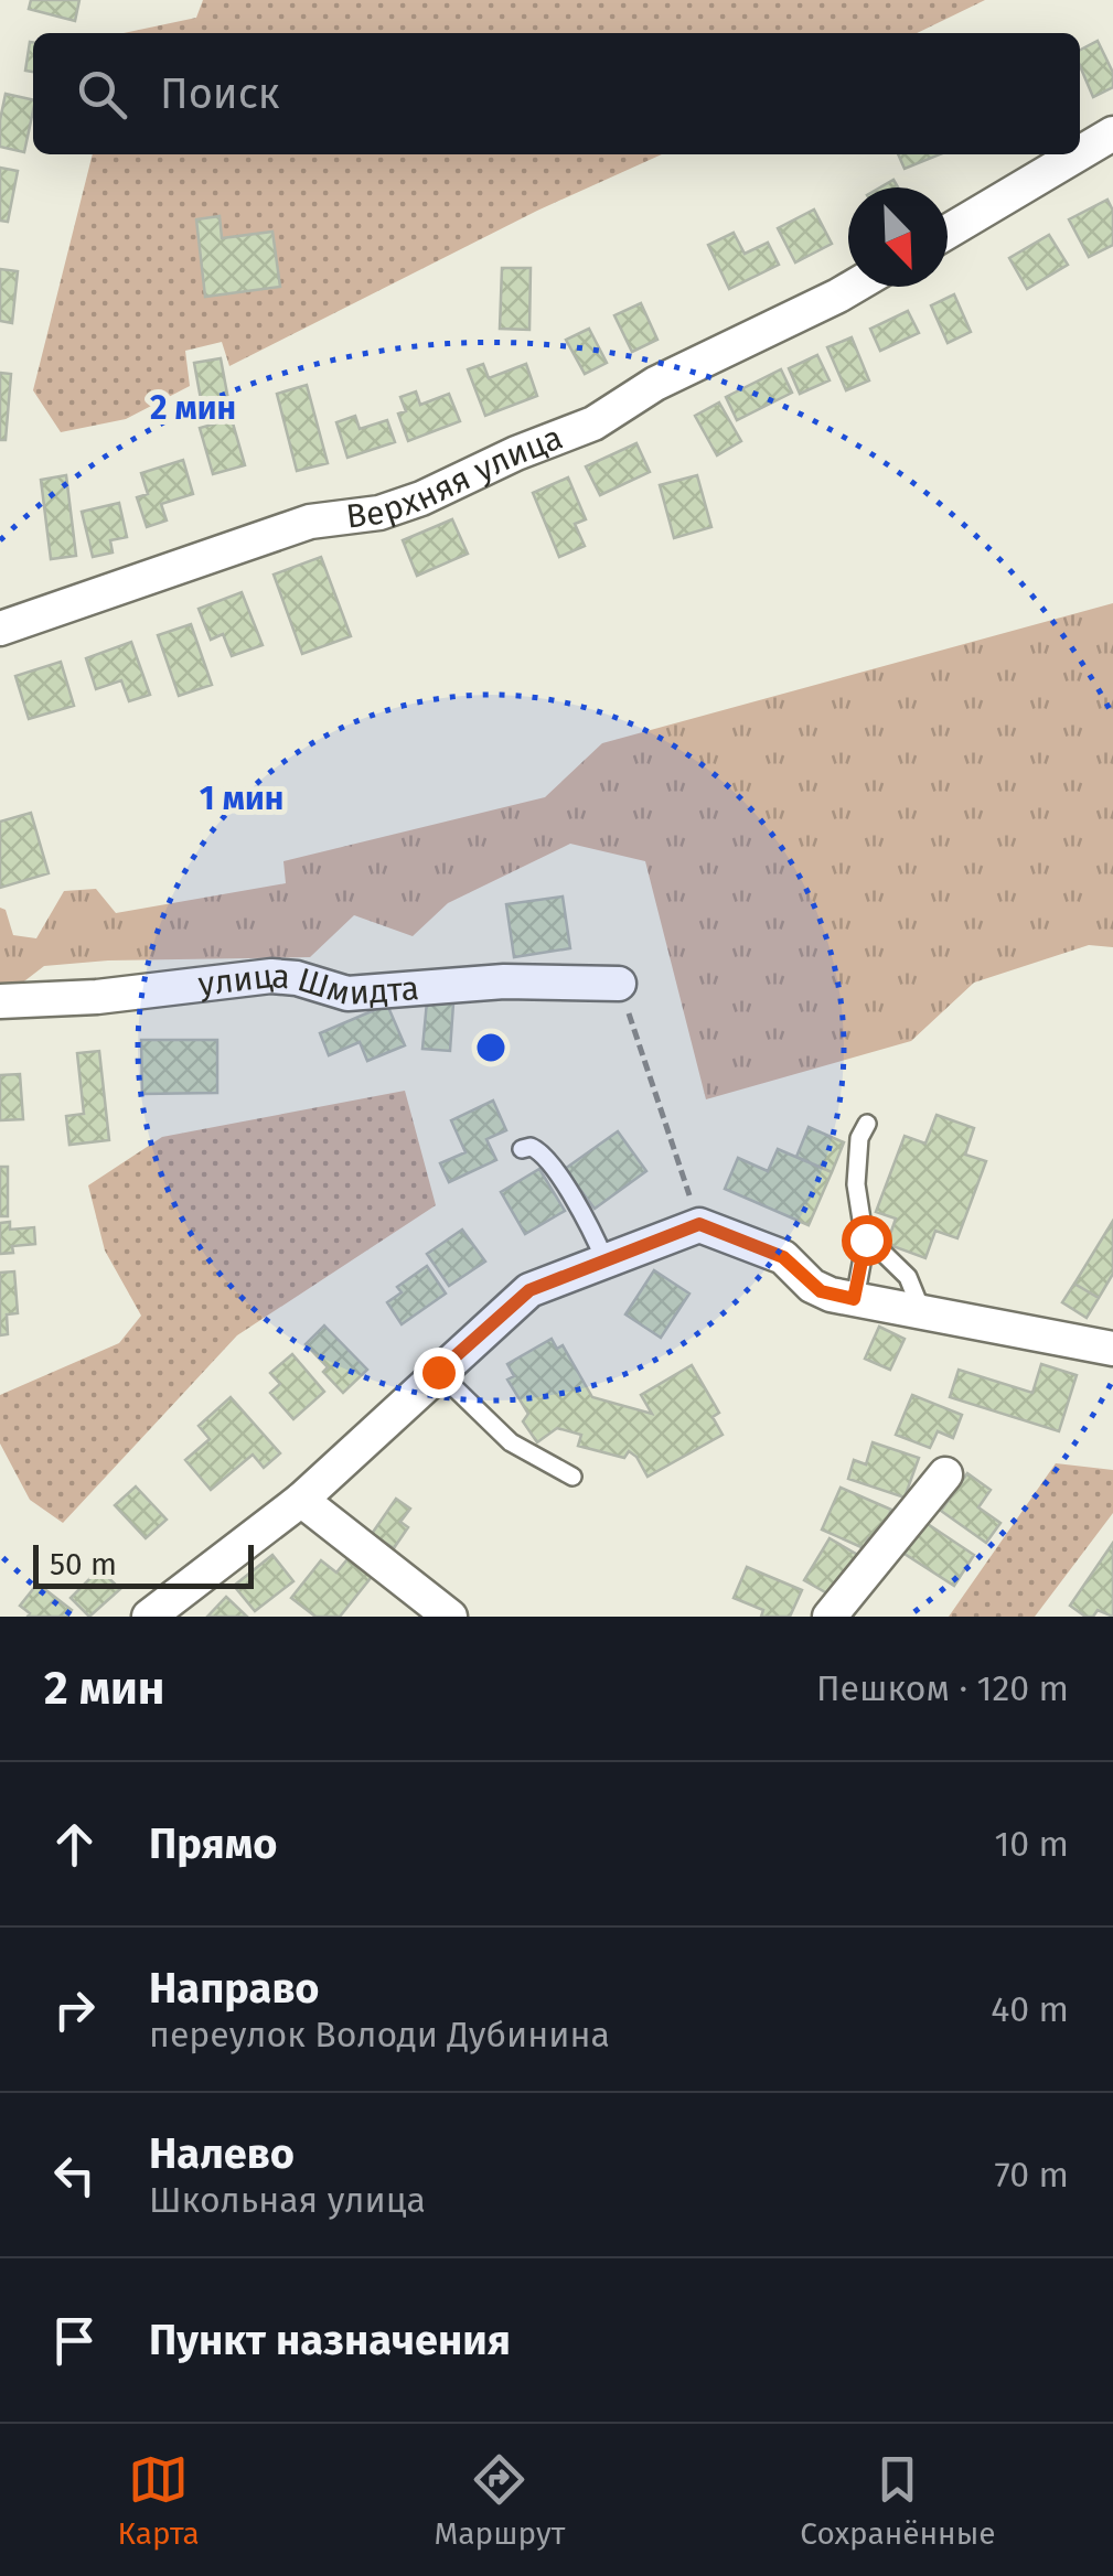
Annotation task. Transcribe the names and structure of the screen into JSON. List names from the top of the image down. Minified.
{"streets":{"street":["Верхняя улица","улица Шмидта"]},"scale_bar":"50 m","north":"bottom right","page":{"search":"Поиск","scale":"50 m","heading":["2 мин","Пешком · 120 m"],"list":[["Прямо","10 m"],["Направо","переулок Володи Дубинина","40 m"],["Налево","Школьная улица","70 m"],"Пункт назначения"],"nav":["Карта","Маршрут","Сохранённые"]},"rings":["2 мин","1 мин"]}
